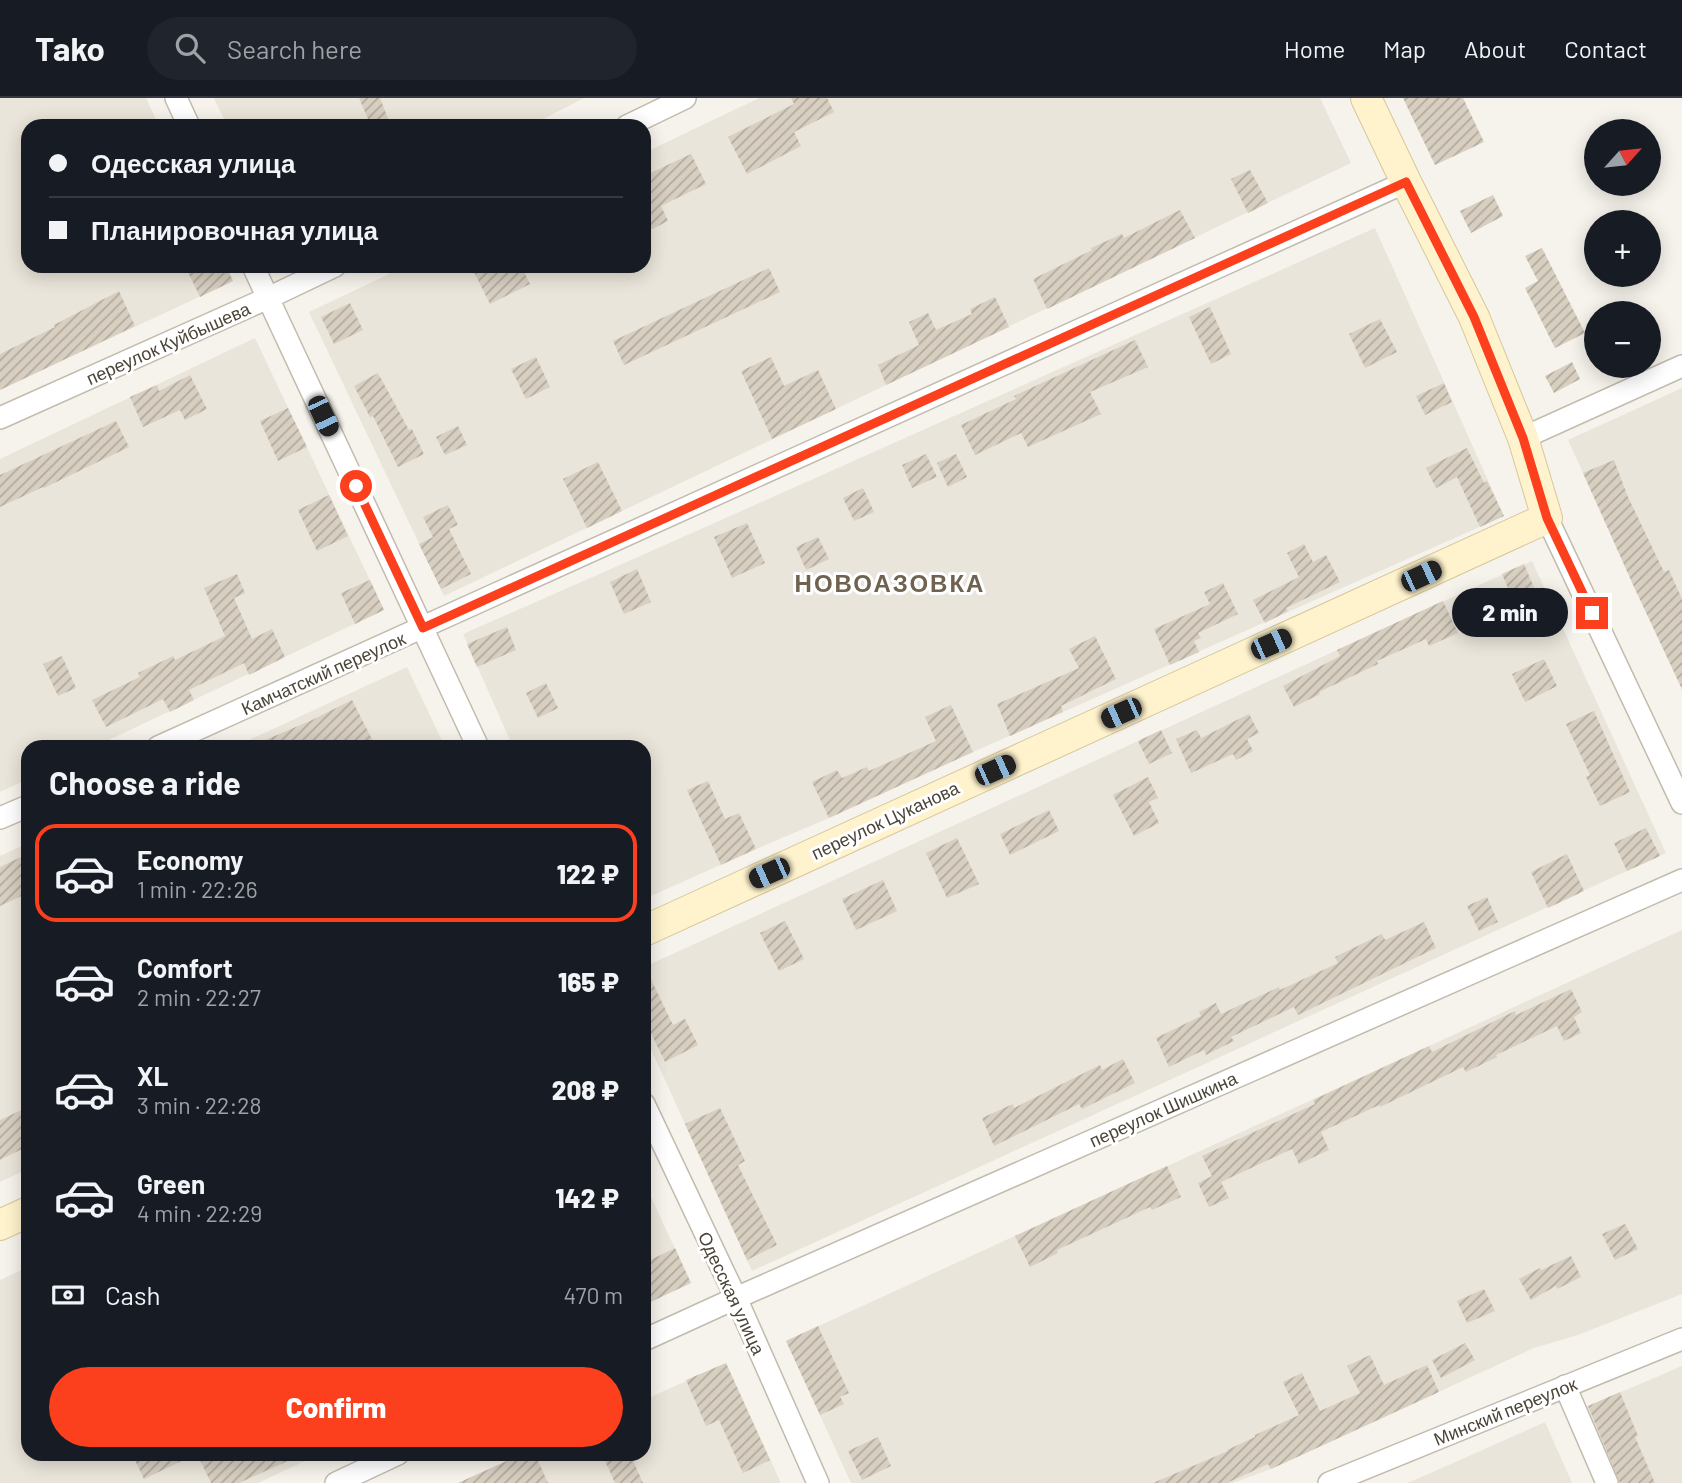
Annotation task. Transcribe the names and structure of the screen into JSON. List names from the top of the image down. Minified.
{"streets":{"main road":["переулок Цуканова"],"street":["переулок Куйбышева","Камчатский переулок","переулок Шишкина","Одесская улица","Минский переулок"]},"crossings":[["переулок Шишкина","Одесская улица"]],"districts":["НОВОАЗОВКА"],"north":"top right","page":{"header":"Tako","search":"Search here","nav":["Home","Map","About","Contact"],"map_buttons":["+","−"],"banner":["Одесская улица","Планировочная улица"],"bubble":"2 min","heading":"Choose a ride","list":[{"name":"Economy","note":"1 min · 22:26","value":"122 ₽"},{"name":"Comfort","note":"2 min · 22:27","value":"165 ₽"},{"name":"XL","note":"3 min · 22:28","value":"208 ₽"},{"name":"Green","note":"4 min · 22:29","value":"142 ₽"}],"pay":["Cash","470 m"],"buttons":"Confirm"}}
